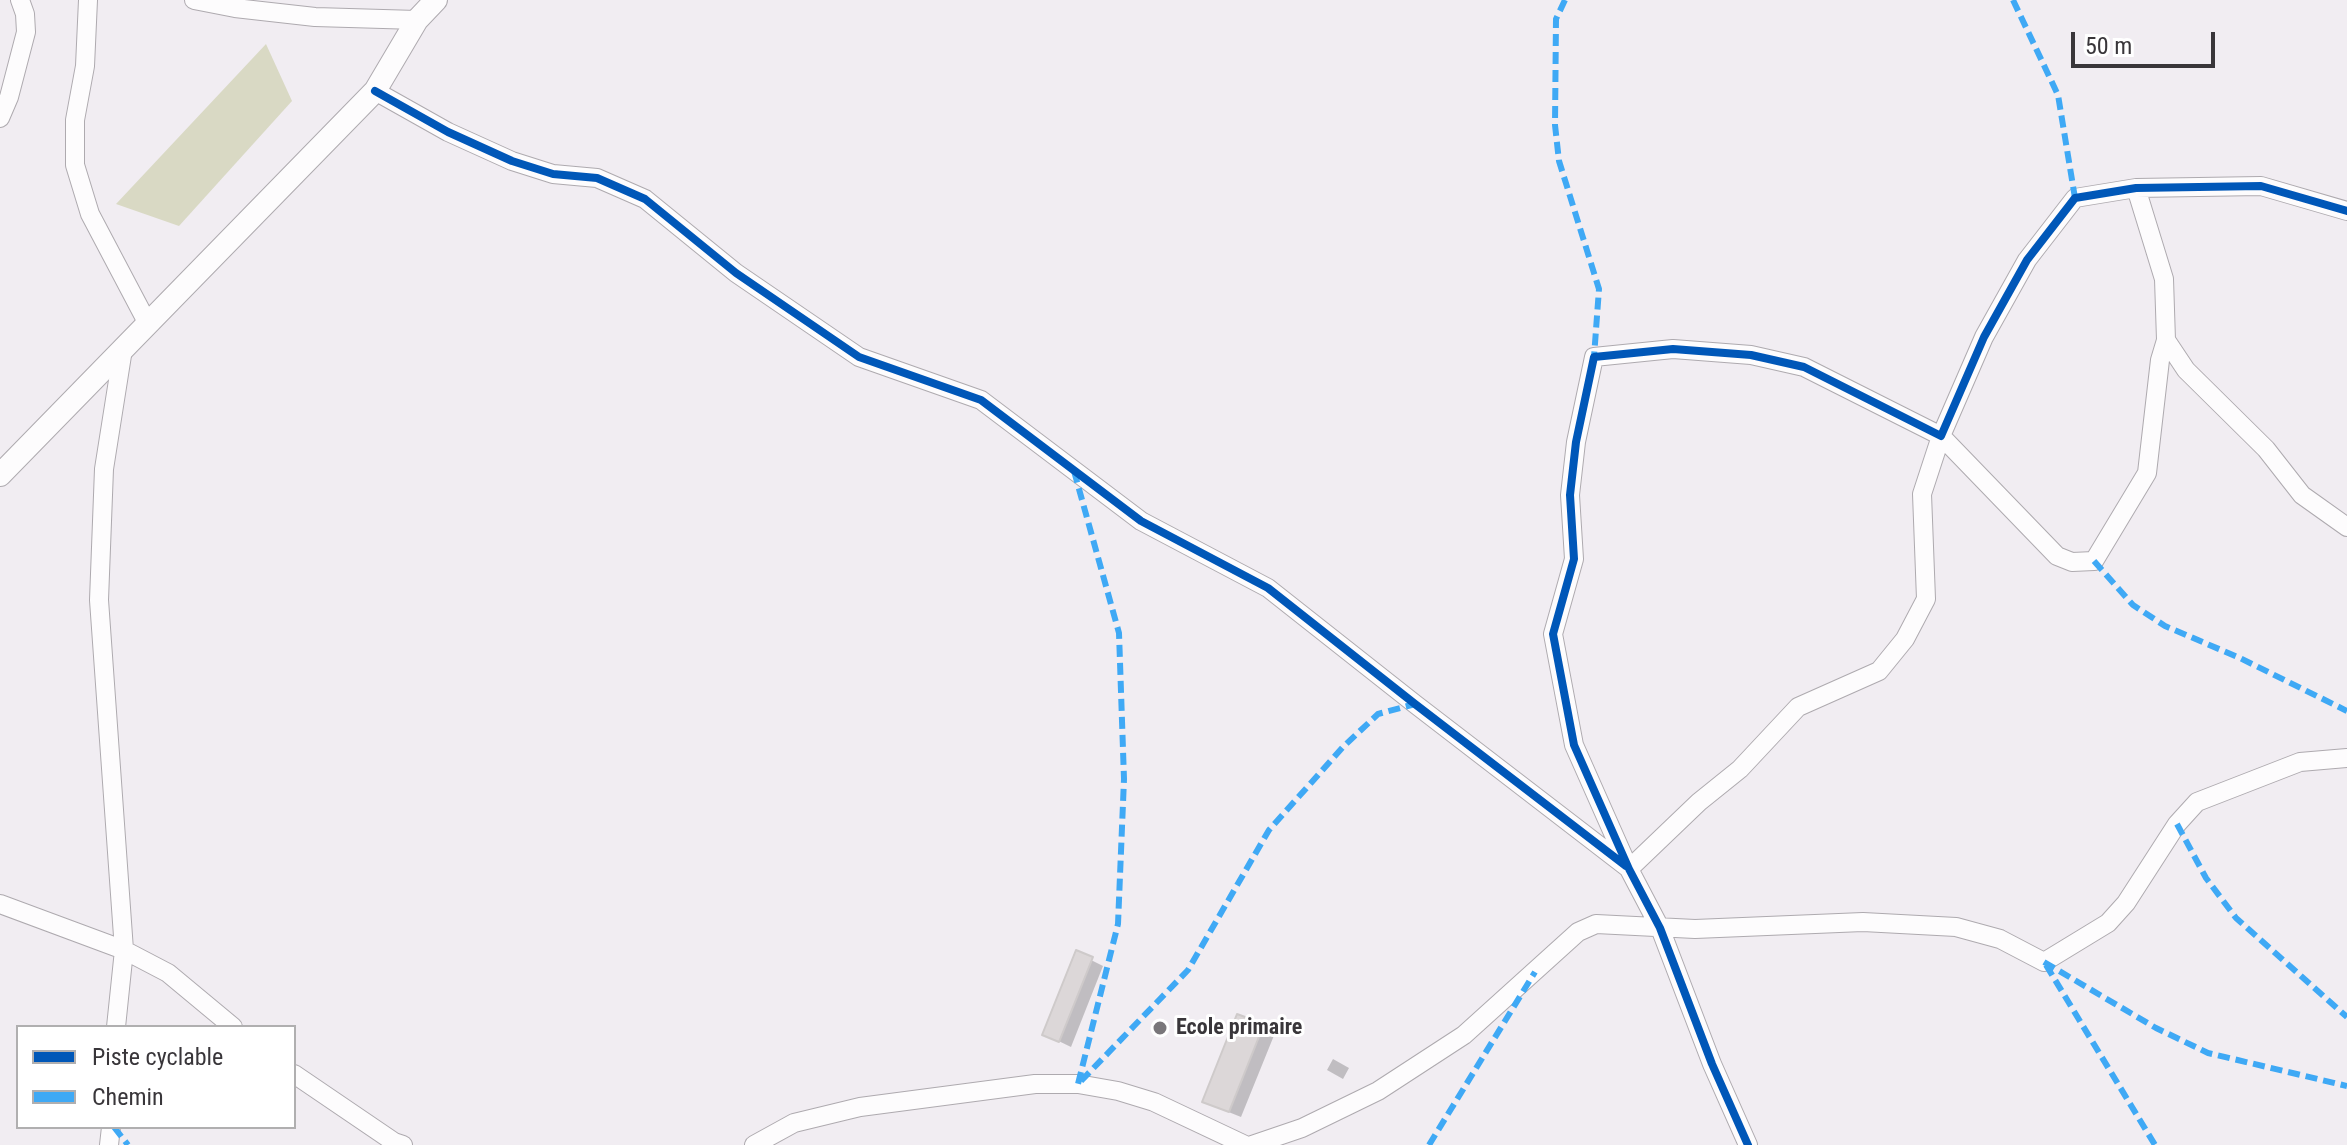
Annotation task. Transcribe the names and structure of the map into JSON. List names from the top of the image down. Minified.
{"places":["Ecole primaire"],"legend":["Piste cyclable","Chemin"],"scale_bar":"50 m"}
